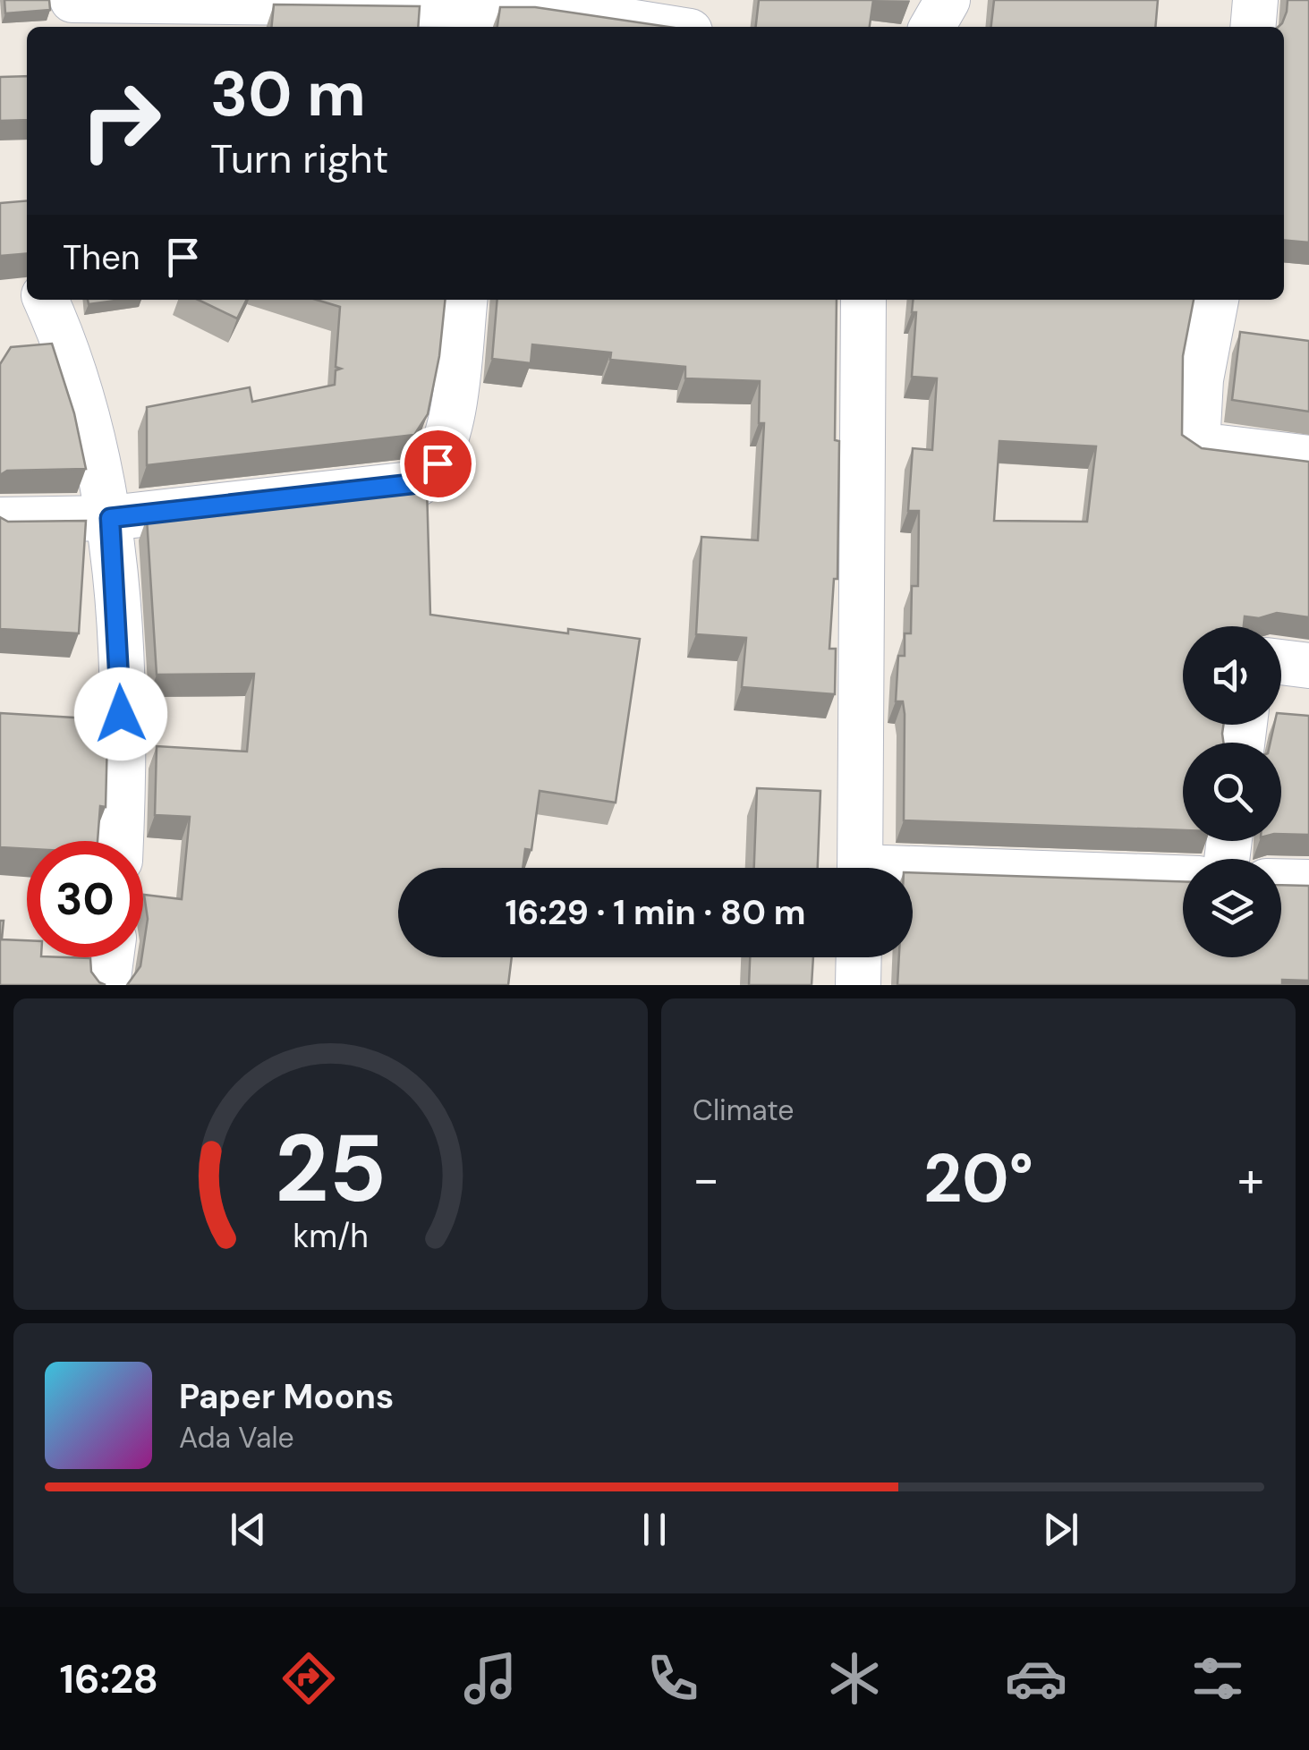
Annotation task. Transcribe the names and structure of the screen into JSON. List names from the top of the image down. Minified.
{"page":{"turn":["30 m","Turn right"],"then":"Then","limit":"30","trip":"16:29 · 1 min · 80 m","tile":"Climate","heat":["−","20°","+"],"song":["Paper Moons","Ada Vale"],"tabs":"16:28","gauge":["25","km/h"]}}
